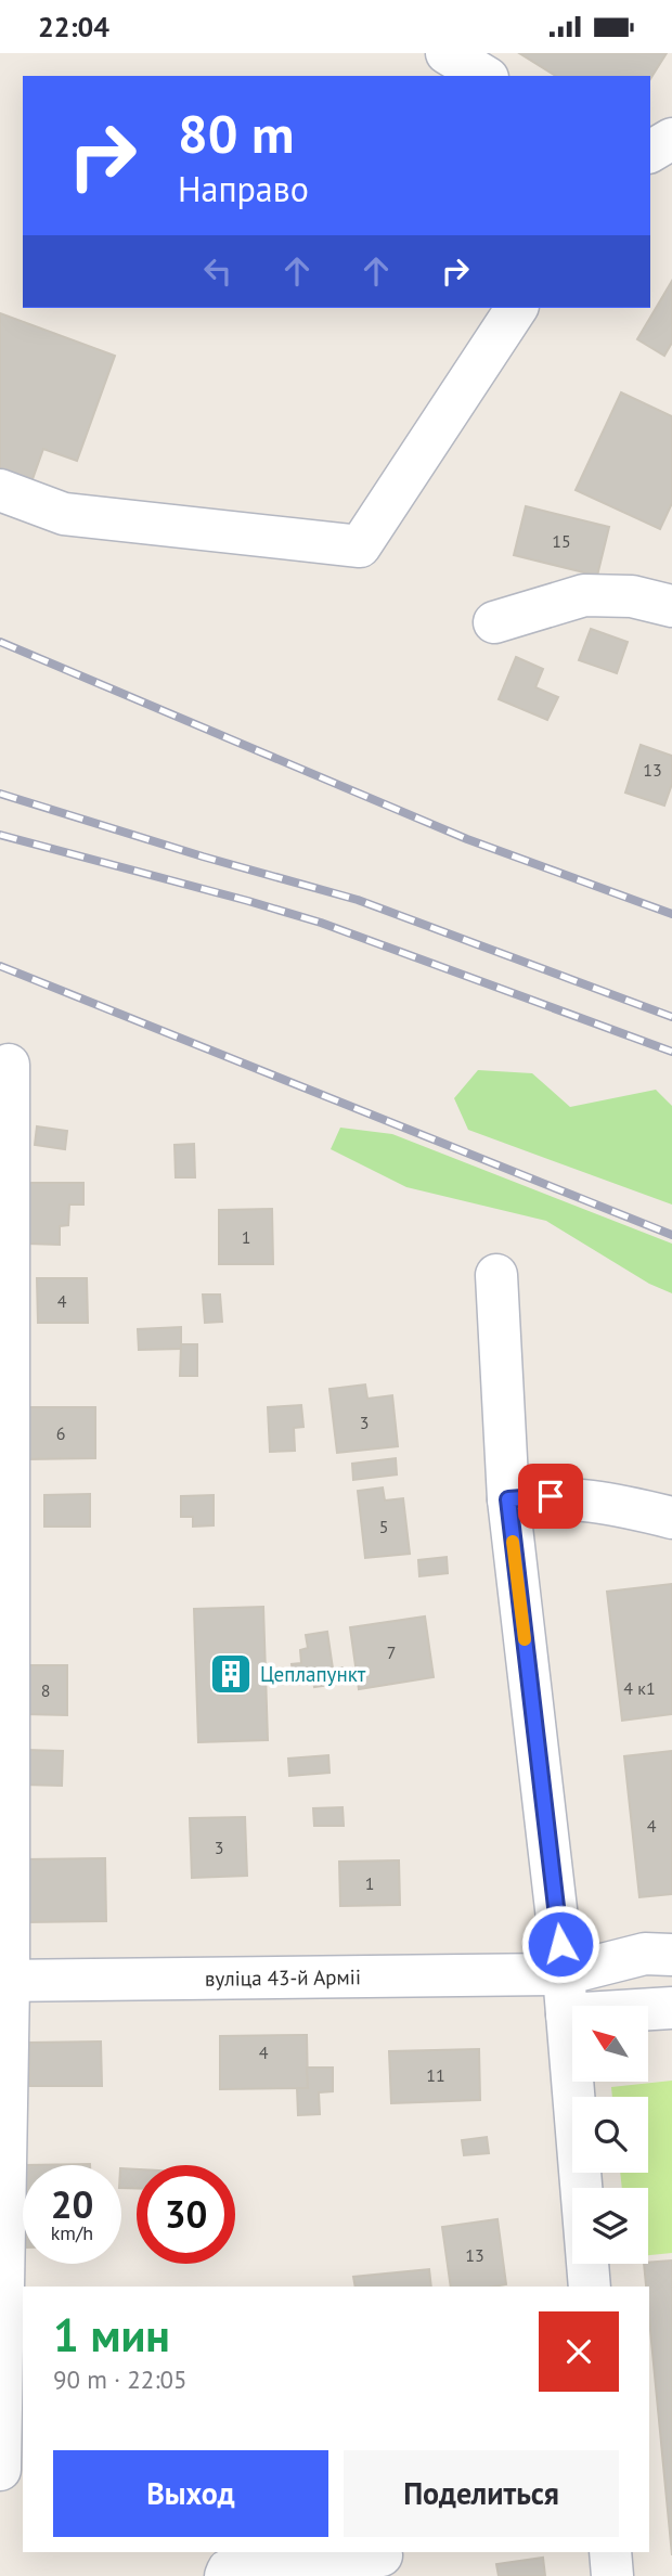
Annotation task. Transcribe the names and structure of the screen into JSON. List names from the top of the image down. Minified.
{"streets":{"street":["вуліца 43-й Арміі"]},"places":{"building":["Цеплапункт"]},"house_numbers":["15","13","1","4","3","6","5","7","4 к1","8","4","3","1","4","11","13"],"north":"top left","page":{"status":"22:04","turn":["80 m","Направо"],"speed":"20 km/h","limit":"30","heading":["1 мин","90 m · 22:05"],"buttons":["Выход","Поделиться"]}}
